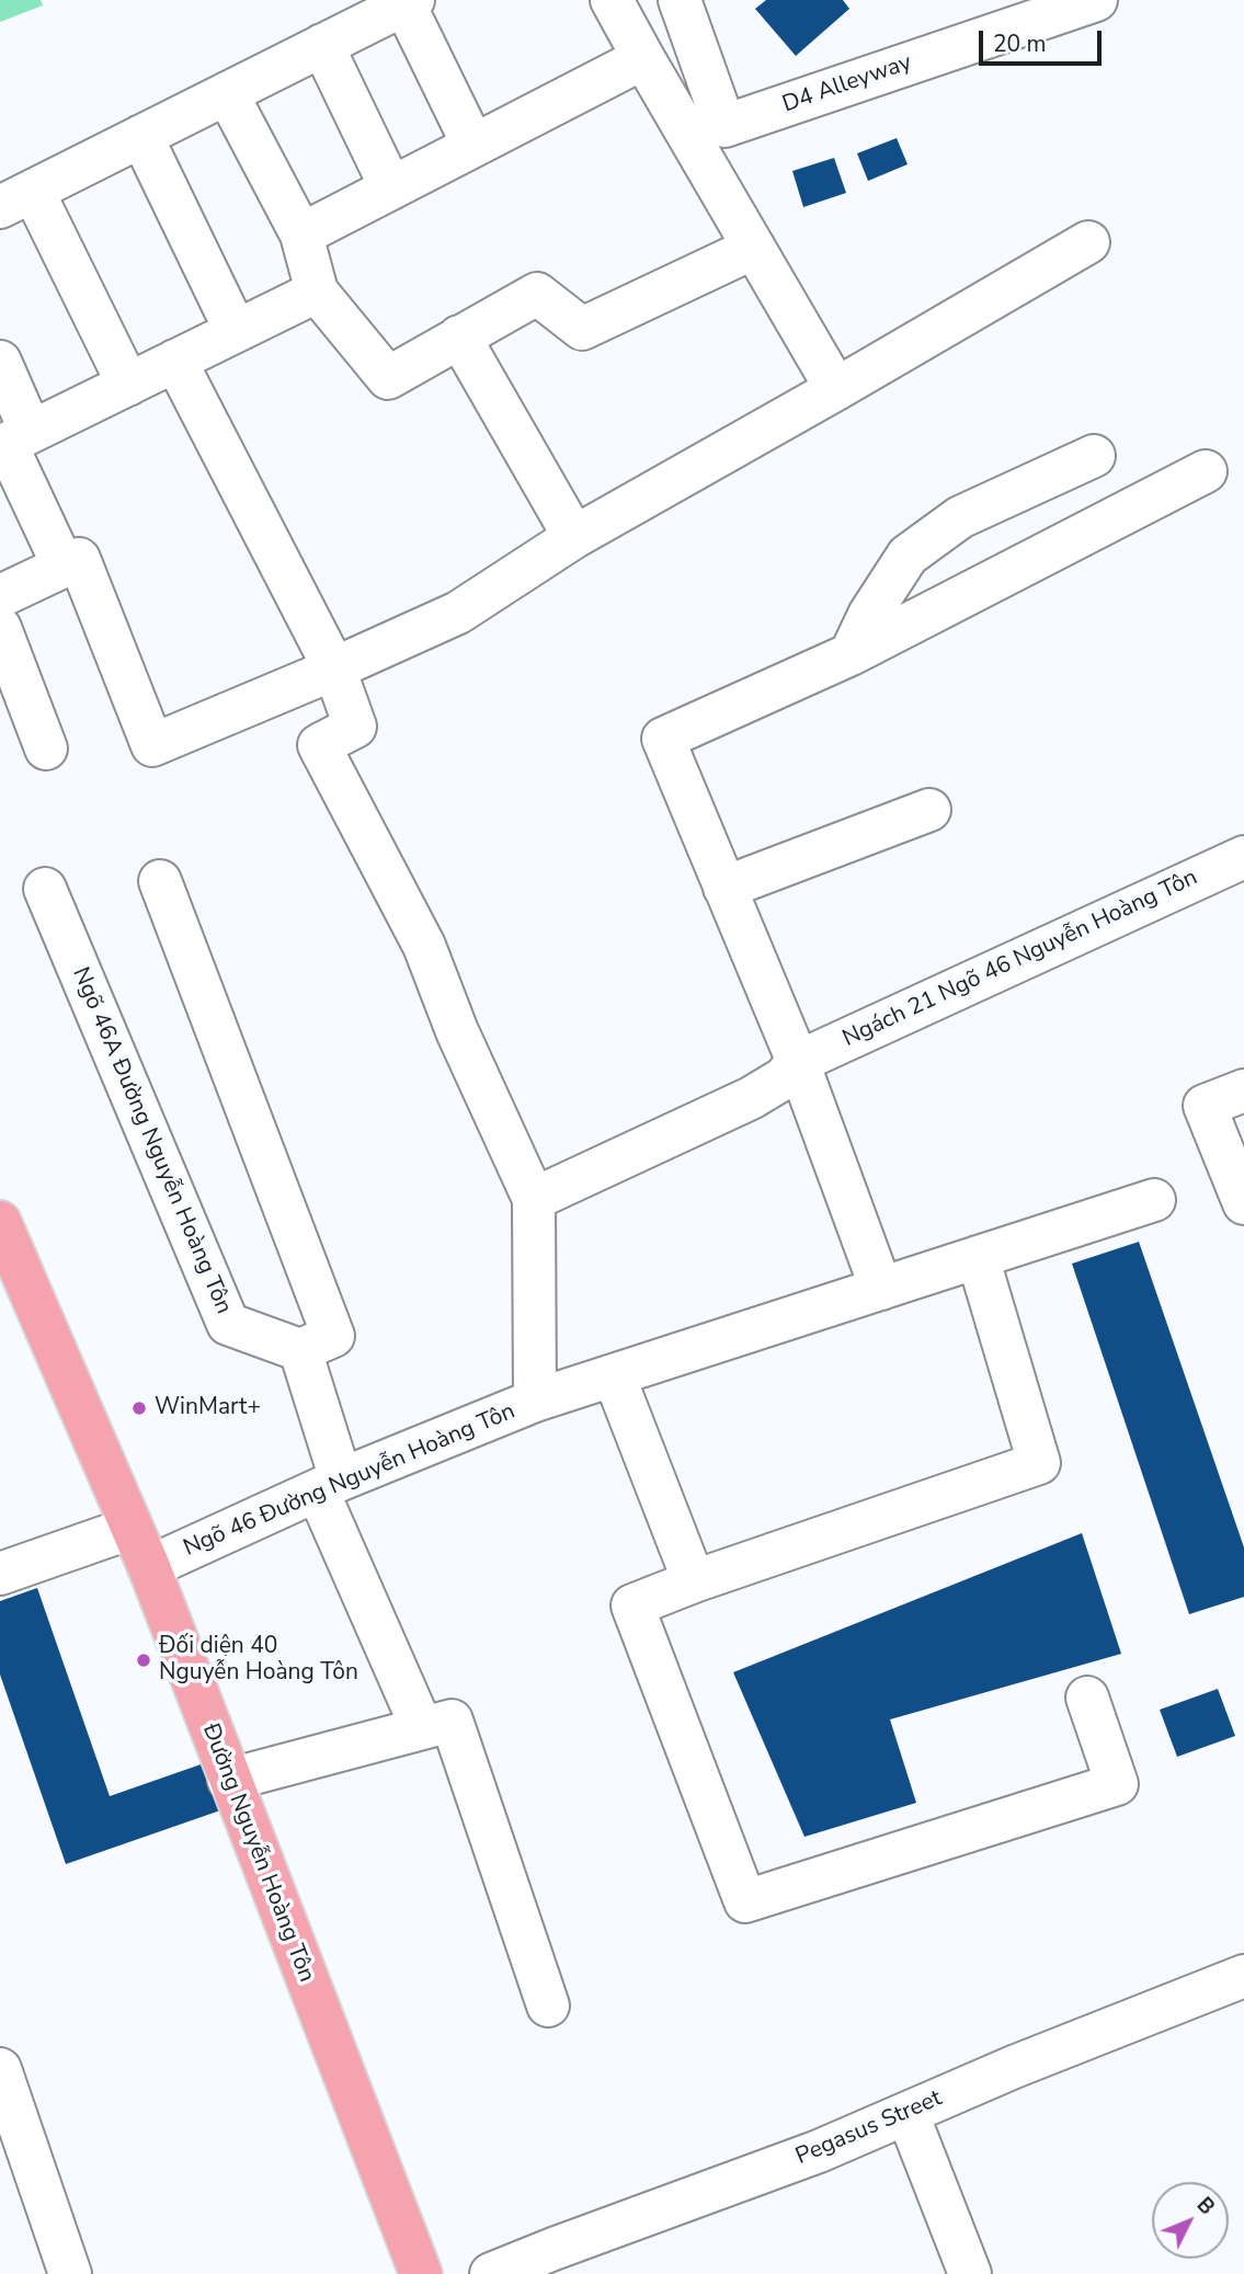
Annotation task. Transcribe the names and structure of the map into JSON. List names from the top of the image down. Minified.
{"streets":{"main road":["Đường Nguyễn Hoàng Tôn"],"street":["D4 Alleyway","Ngách 21 Ngõ 46 Nguyễn Hoàng Tôn","Ngõ 46A Đường Nguyễn Hoàng Tôn","Ngõ 46 Đường Nguyễn Hoàng Tôn","Pegasus Street"]},"crossings":[["Ngách 21 Ngõ 46 Nguyễn Hoàng Tôn","Ngõ 46 Đường Nguyễn Hoàng Tôn"],["Ngõ 46 Đường Nguyễn Hoàng Tôn","Đường Nguyễn Hoàng Tôn"]],"places":["WinMart+","Đối diện 40 Nguyễn Hoàng Tôn"],"scale_bar":"20 m","north":"top right"}
